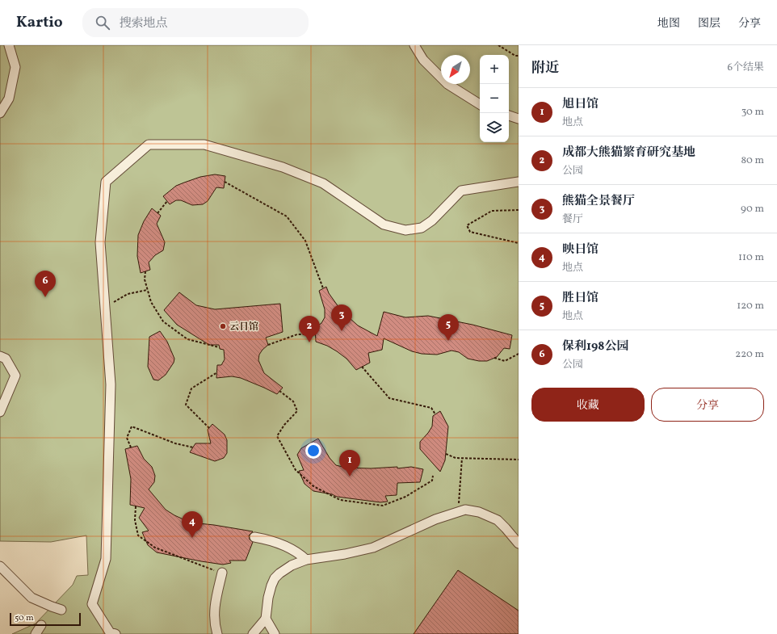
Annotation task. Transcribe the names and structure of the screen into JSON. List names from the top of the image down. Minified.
{"places":["云日馆"],"scale_bar":"50 m","north":"bottom left","page":{"header":"Kartio","search":"搜索地点","nav":["地图","图层","分享"],"heading":["附近","6个结果"],"map_buttons":["+","−"],"list":[{"mark":"1","name":"旭日馆","note":"地点","value":"30 m"},{"mark":"2","name":"成都大熊猫繁育研究基地","note":"公园","value":"80 m"},{"mark":"3","name":"熊猫全景餐厅","note":"餐厅","value":"90 m"},{"mark":"4","name":"映日馆","note":"地点","value":"110 m"},{"mark":"5","name":"胜日馆","note":"地点","value":"120 m"},{"mark":"6","name":"保利198公园","note":"公园","value":"220 m"}],"pins":["6","3","5","2","1","4"],"buttons":["收藏","分享"],"scale":"50 m"}}
